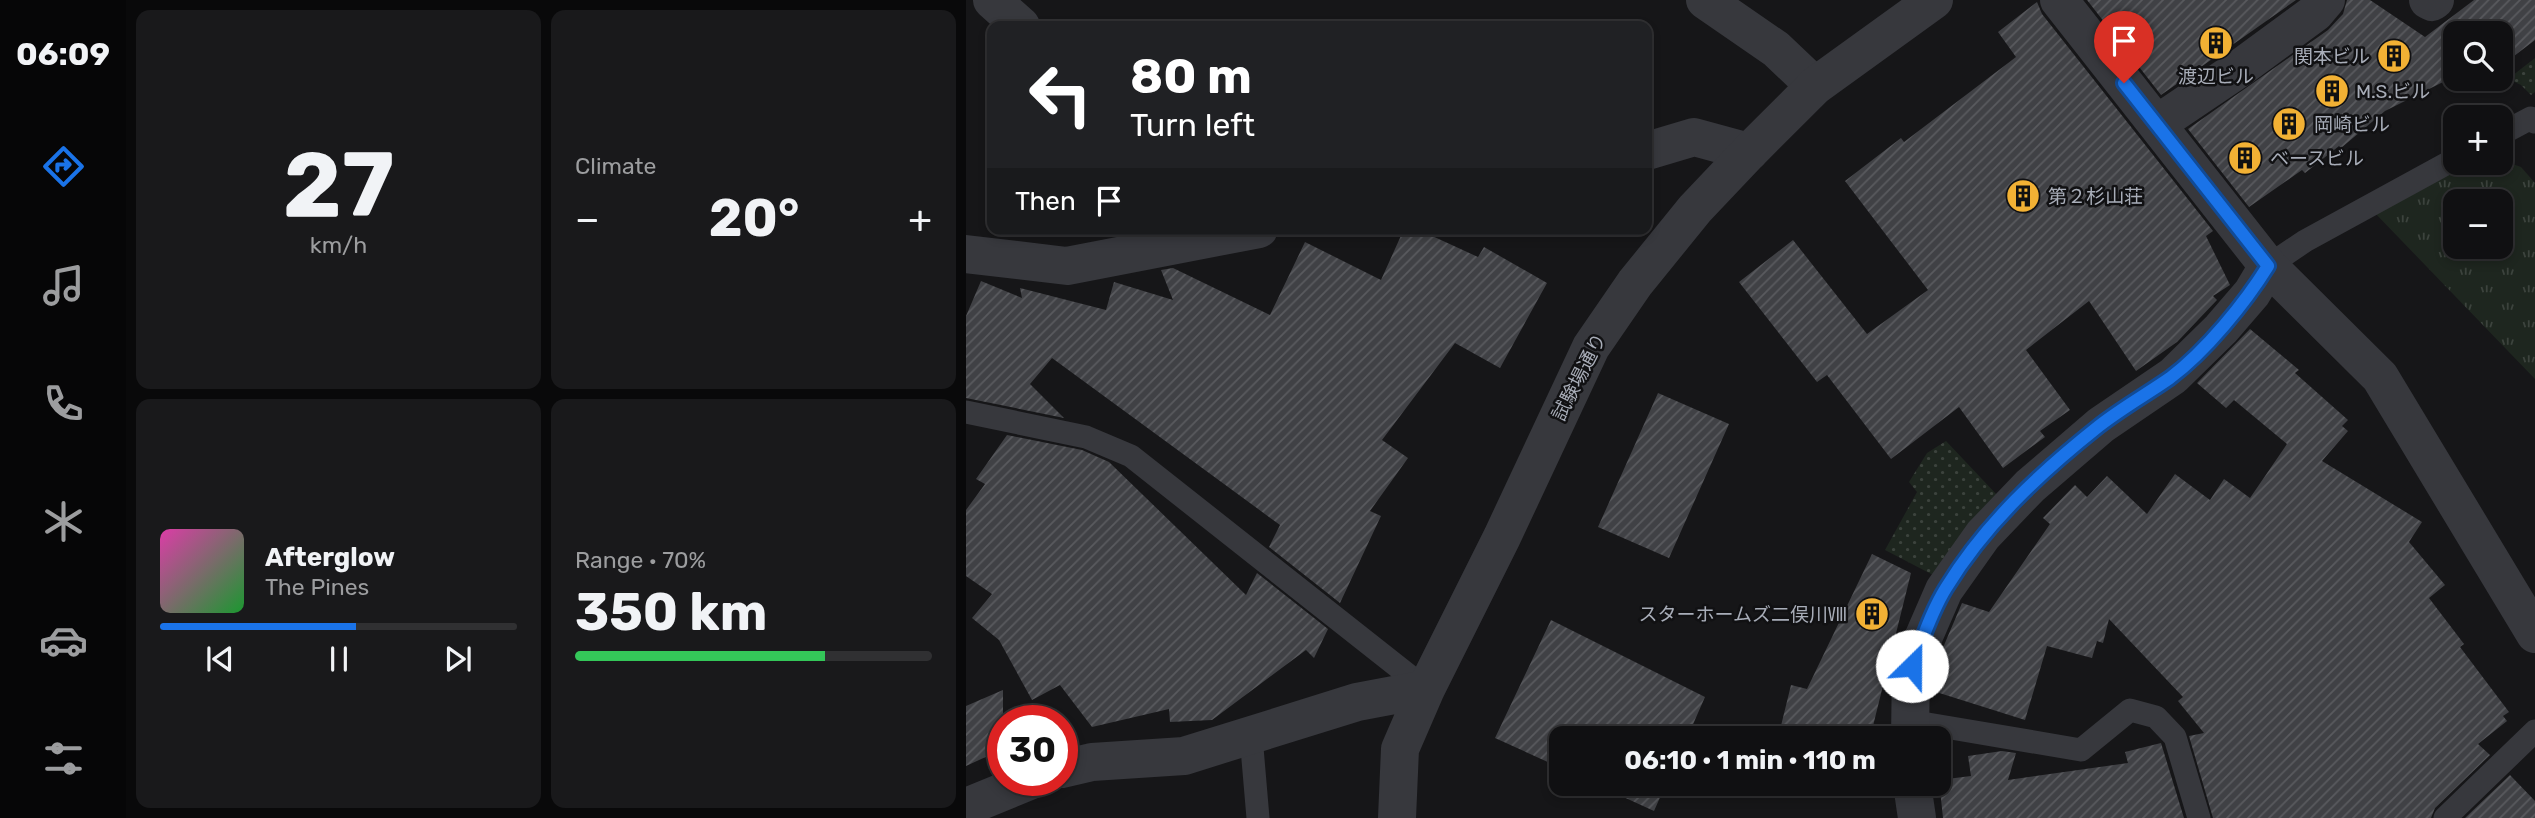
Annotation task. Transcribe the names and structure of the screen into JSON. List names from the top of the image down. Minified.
{"streets":{"street":["試験場通り"]},"places":{"building":["渡辺ビル","関本ビル","M.S.ビル","岡崎ビル","ベースビル","第２杉山荘","スターホームズ二俣川Ⅷ"]},"page":{"tabs":"06:09","tile":[["27","km/h"],"Climate",["Range · 70%","350 km"]],"map_buttons":["+","−"],"turn":["80 m","Turn left"],"then":"Then","heat":["−","20°","+"],"song":["Afterglow","The Pines"],"limit":"30","trip":"06:10 · 1 min · 110 m"}}
